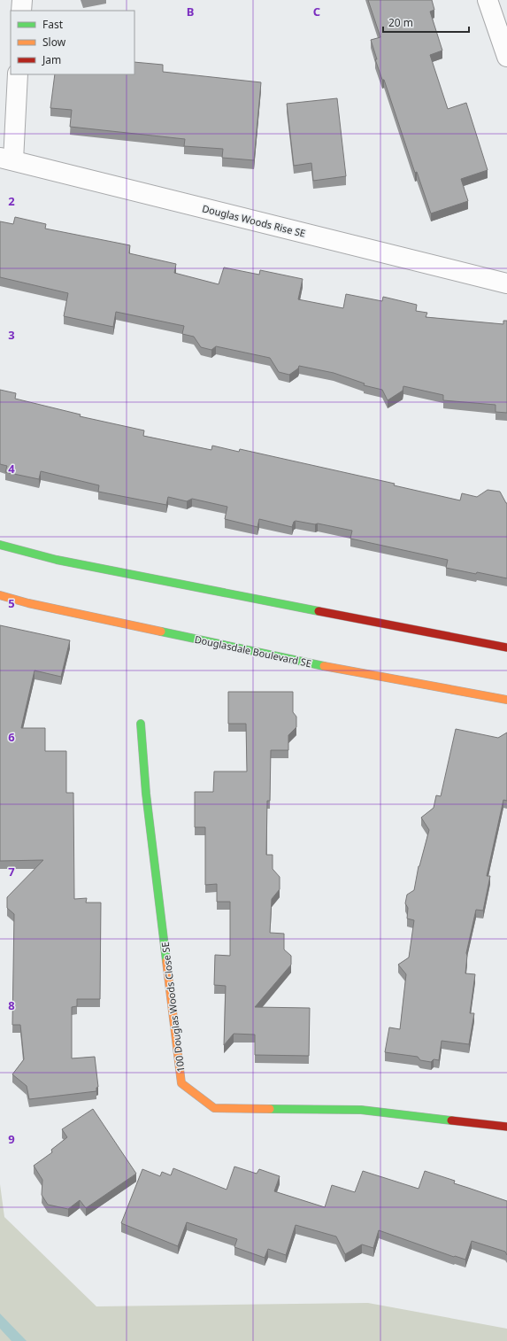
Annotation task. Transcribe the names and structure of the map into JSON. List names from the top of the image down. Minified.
{"streets":{"street":["Douglas Woods Rise SE","Douglasdale Boulevard SE","100 Douglas Woods Close SE"]},"legend":["Fast","Slow","Jam"],"scale_bar":"20 m","grid":{"columns":["B","C"],"rows":["2","3","4","5","6","7","8","9"]}}
